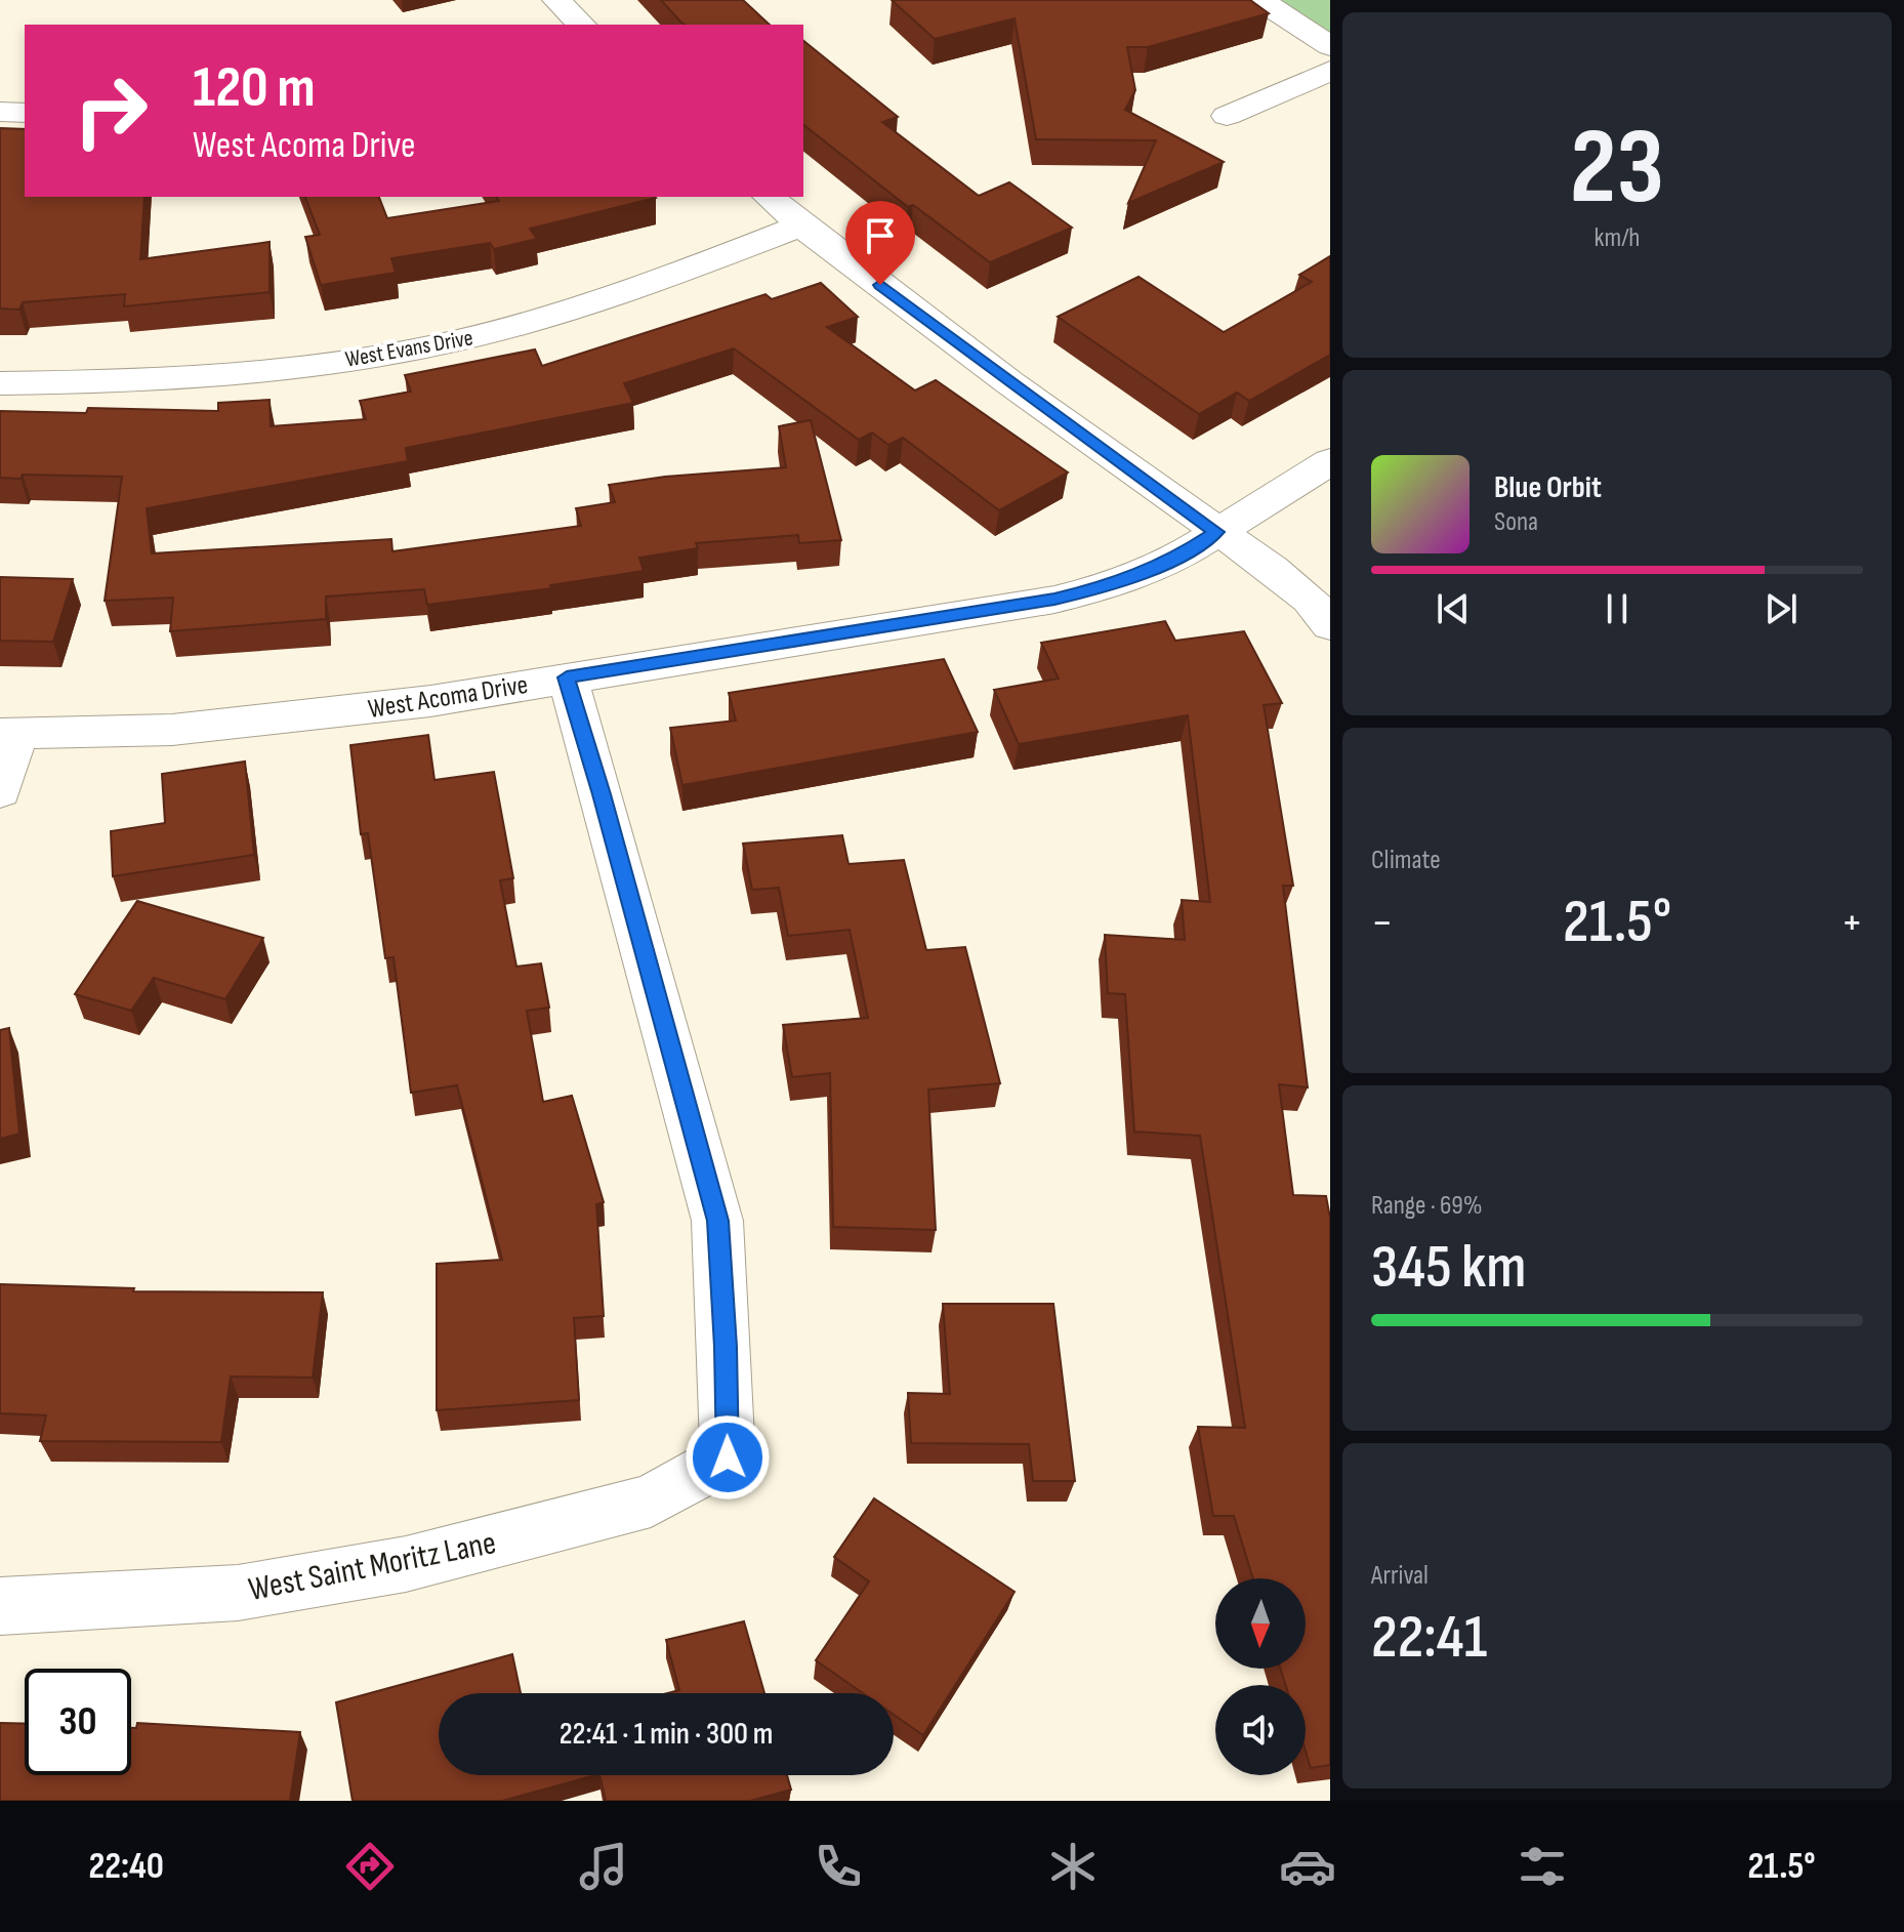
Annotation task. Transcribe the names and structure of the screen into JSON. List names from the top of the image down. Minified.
{"streets":{"street":["West Evans Drive","West Acoma Drive","West Saint Moritz Lane"]},"crossings":[["West Acoma Drive","West Saint Moritz Lane"]],"north":"bottom","page":{"tile":[["23","km/h"],"Climate",["Range · 69%","345 km"],["Arrival","22:41"]],"turn":["120 m","West Acoma Drive"],"song":["Blue Orbit","Sona"],"heat":["−","21.5°","+"],"limit":"30","trip":"22:41 · 1 min · 300 m","tabs":["22:40","21.5°"]}}
